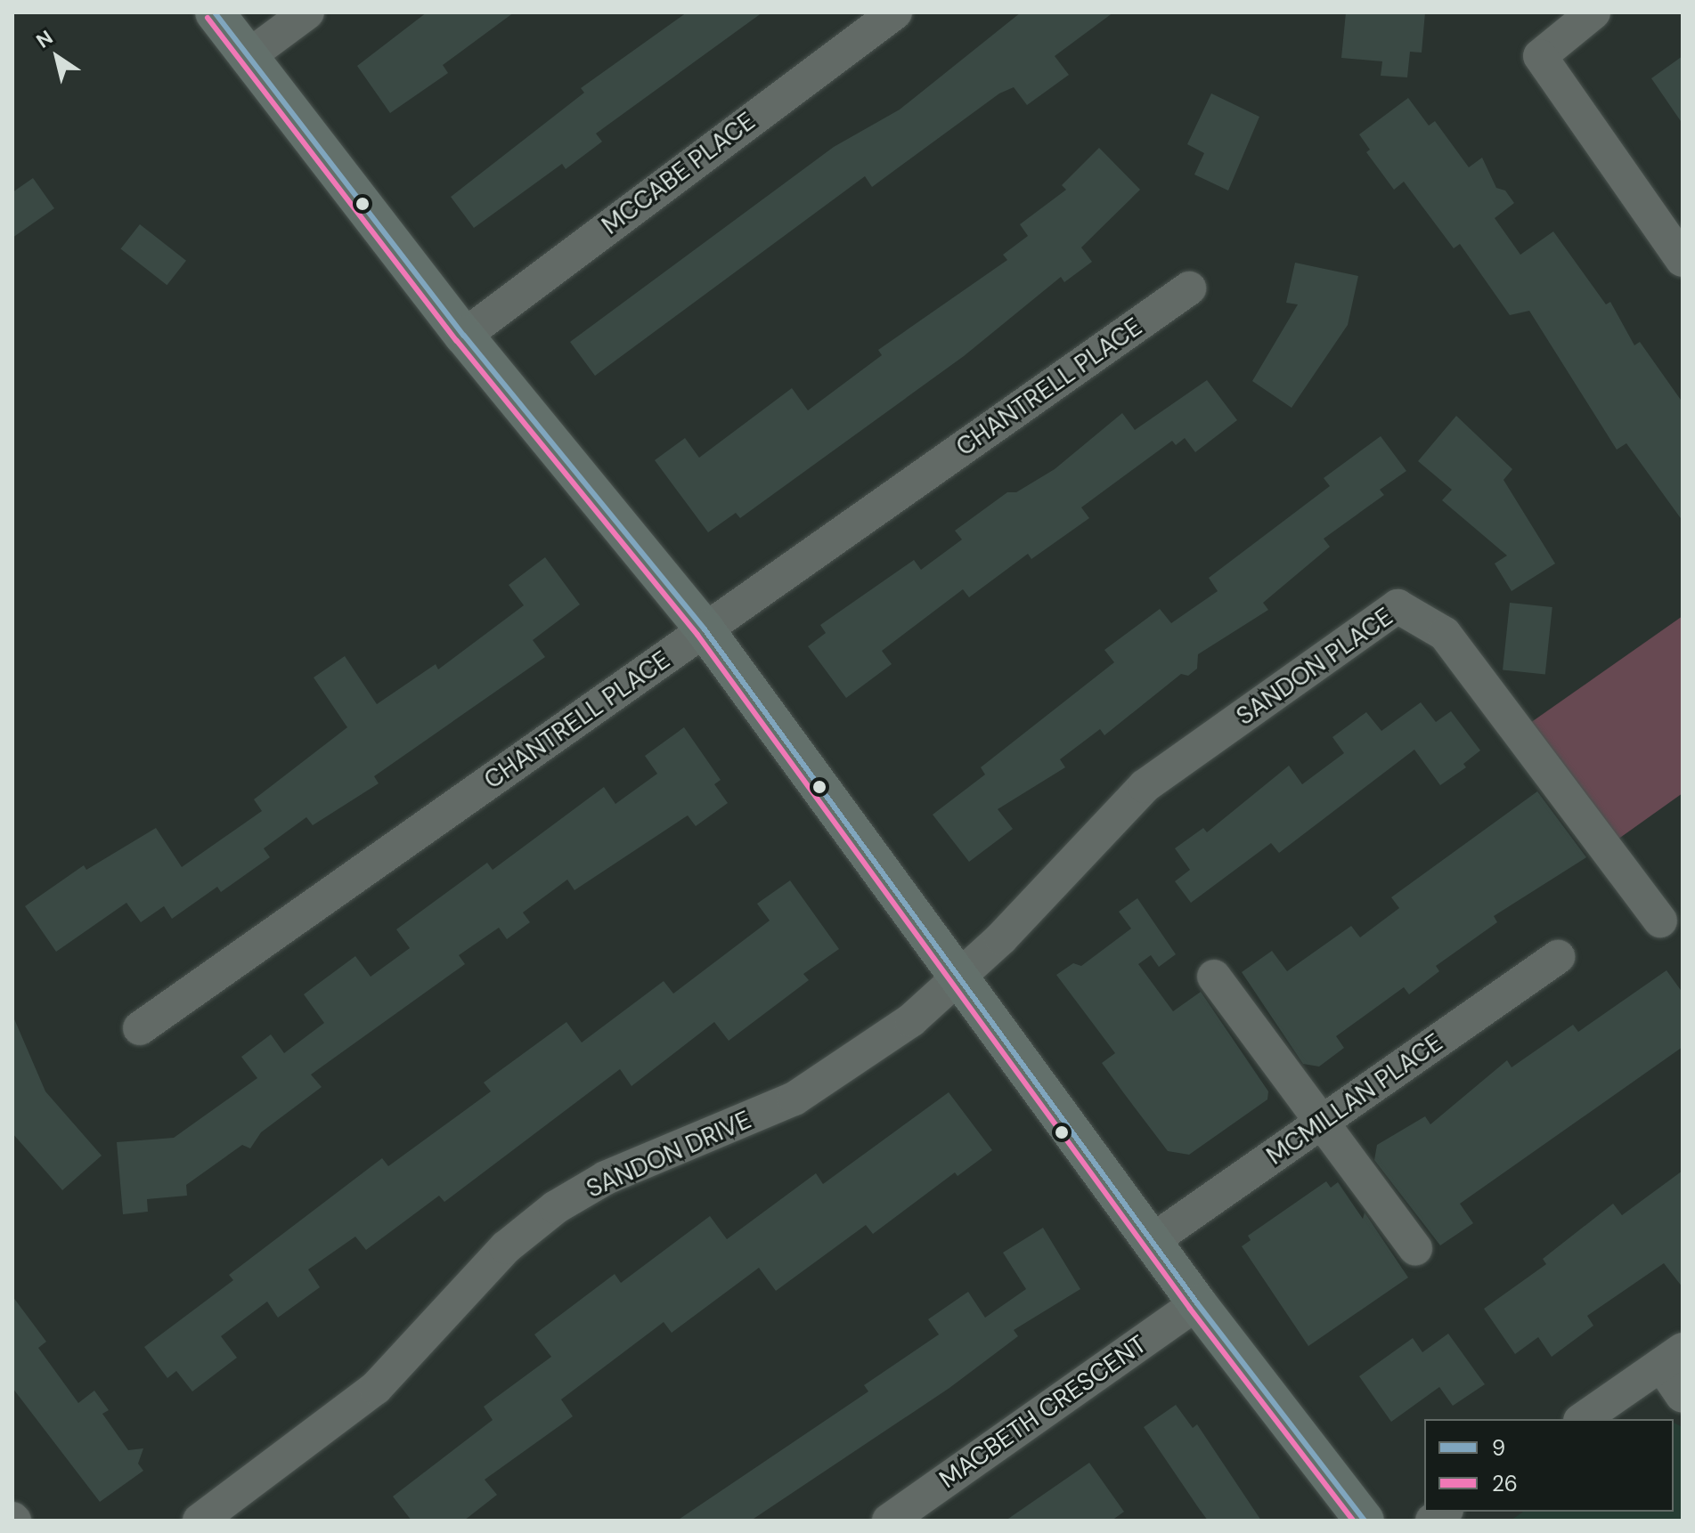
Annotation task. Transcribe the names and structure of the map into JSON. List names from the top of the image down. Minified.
{"streets":{"street":["MCCABE PLACE","CHANTRELL PLACE","SANDON PLACE","MCMILLAN PLACE","SANDON DRIVE","MACBETH CRESCENT"]},"crossings":[["SANDON PLACE","SANDON DRIVE"]],"lines":["transit line 9","transit line 26"],"legend":["9","26"],"north":"top left"}
